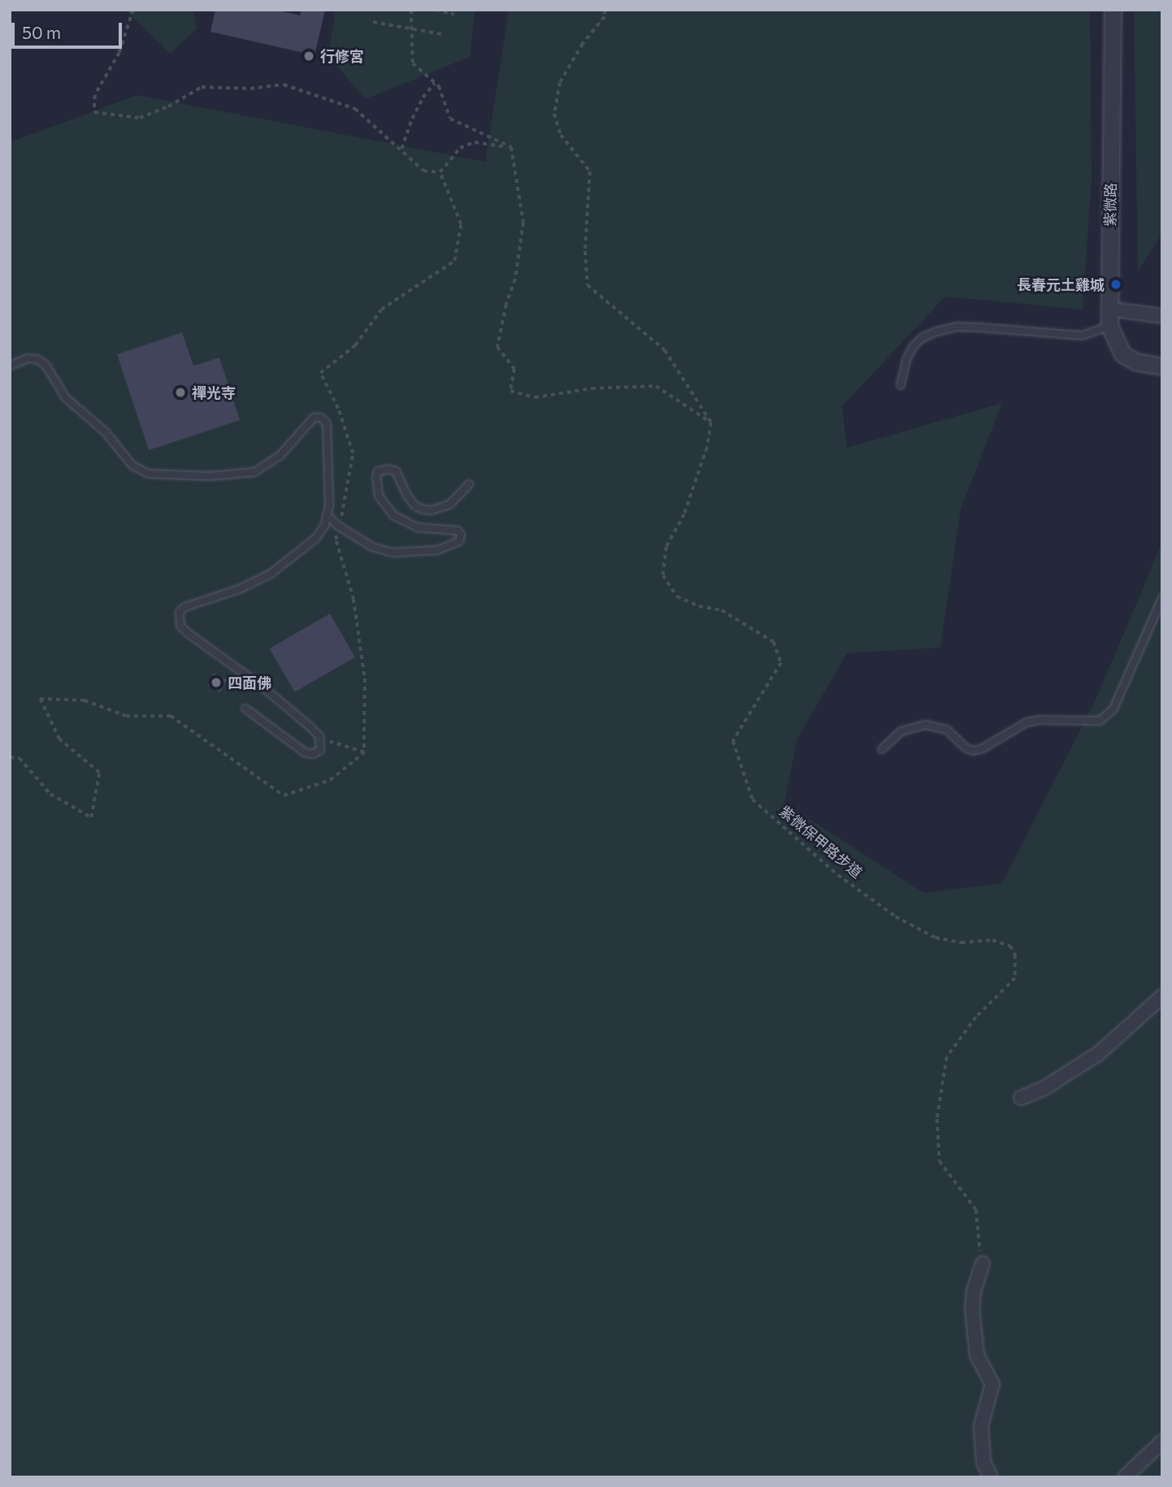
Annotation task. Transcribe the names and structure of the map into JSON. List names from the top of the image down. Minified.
{"streets":{"street":["紫微路"],"path":["紫微保甲路步道"]},"places":["行修宮","長春元土雞城","禪光寺","四面佛"],"scale_bar":"50 m"}
